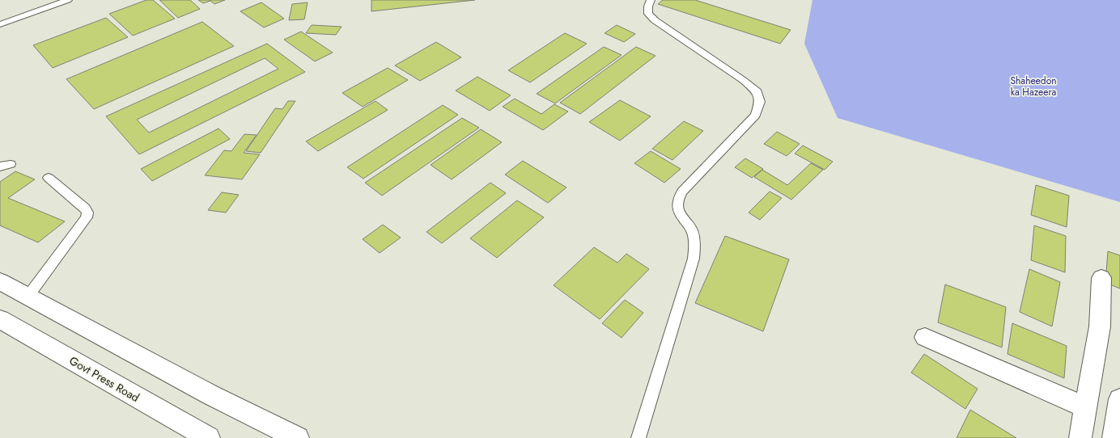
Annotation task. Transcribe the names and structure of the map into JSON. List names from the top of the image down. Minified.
{"streets":{"main road":["Govt Press Road"]},"parks":["Shaheedon ka Hazeera"]}
